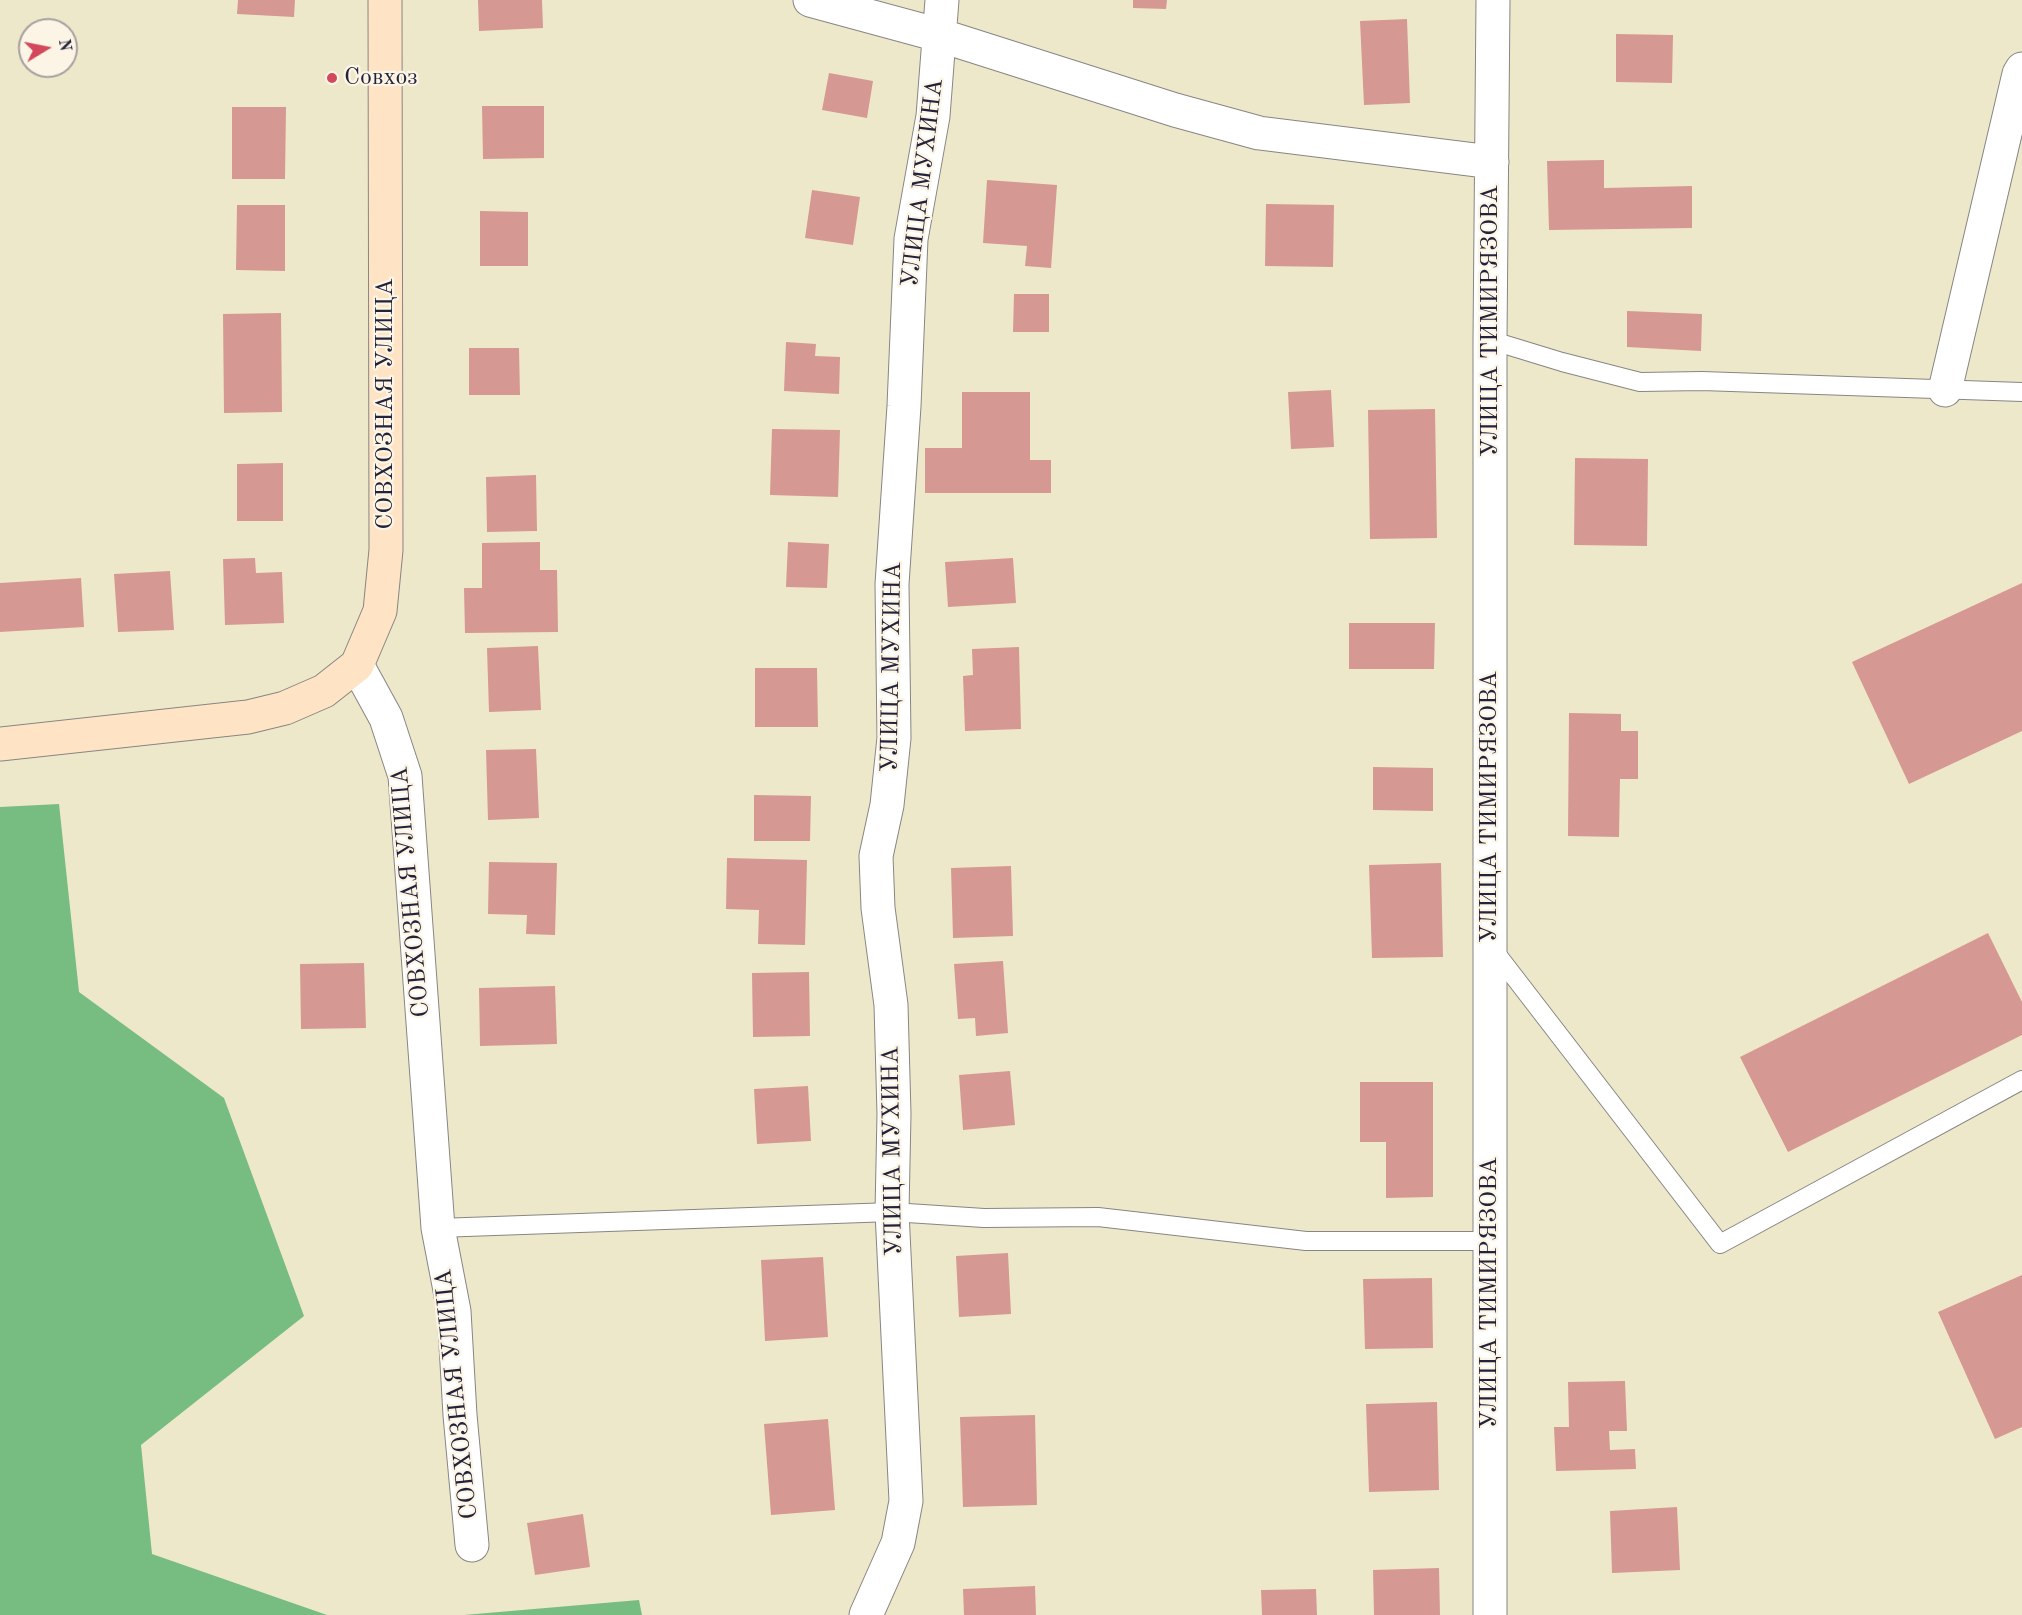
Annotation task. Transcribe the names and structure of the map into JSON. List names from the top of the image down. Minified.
{"streets":{"street":["УЛИЦА МУХИНА","УЛИЦА ТИМИРЯЗОВА","СОВХОЗНАЯ УЛИЦА"]},"places":["Совхоз"],"north":"right"}
